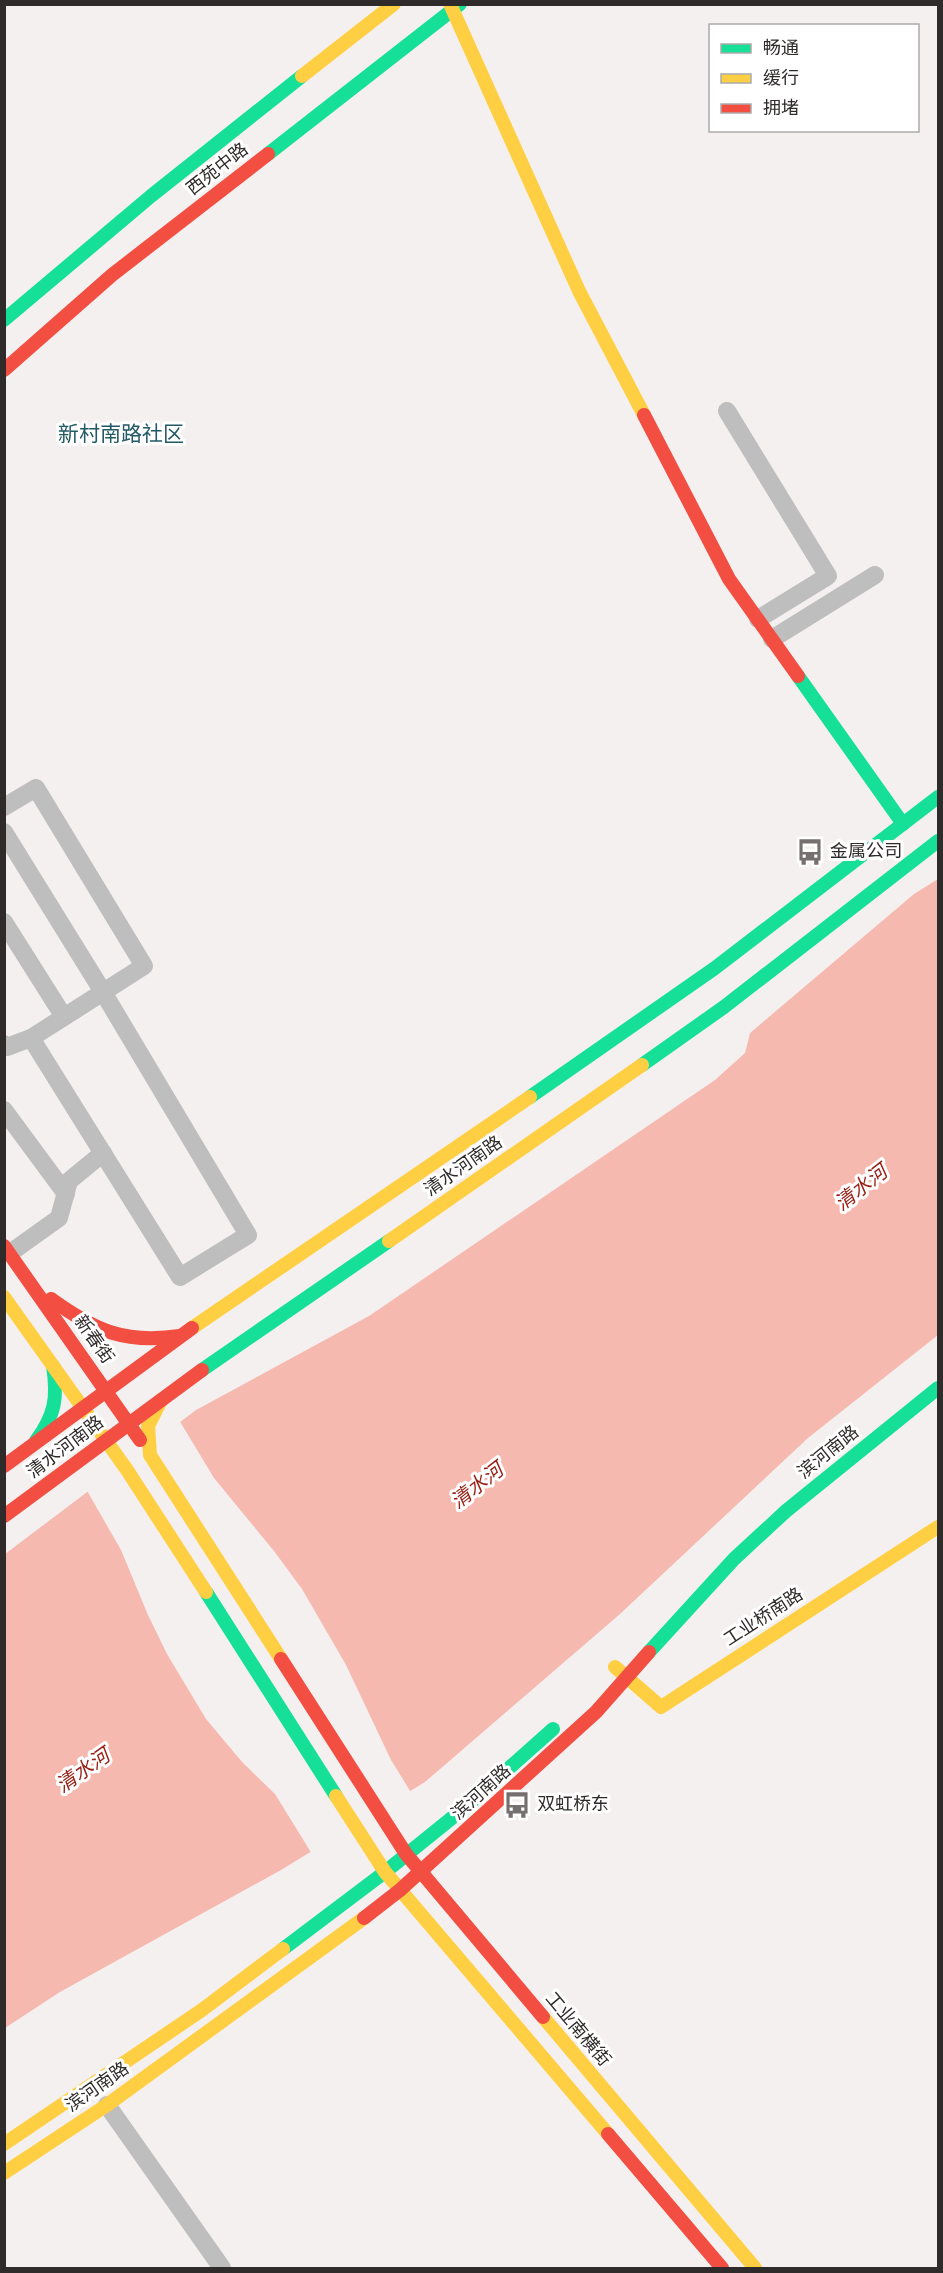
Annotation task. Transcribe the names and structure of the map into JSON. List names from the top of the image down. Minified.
{"streets":{"main road":["西苑中路","清水河南路","新春街","滨河南路","工业桥南路","工业南横街"]},"crossings":[["清水河南路","新春街"],["新春街","工业南横街"],["滨河南路","工业桥南路"],["滨河南路","工业南横街"]],"districts":["新村南路社区"],"water":["清水河"],"places":{"bus stop":["金属公司","双虹桥东"]},"legend":["畅通","缓行","拥堵"]}
